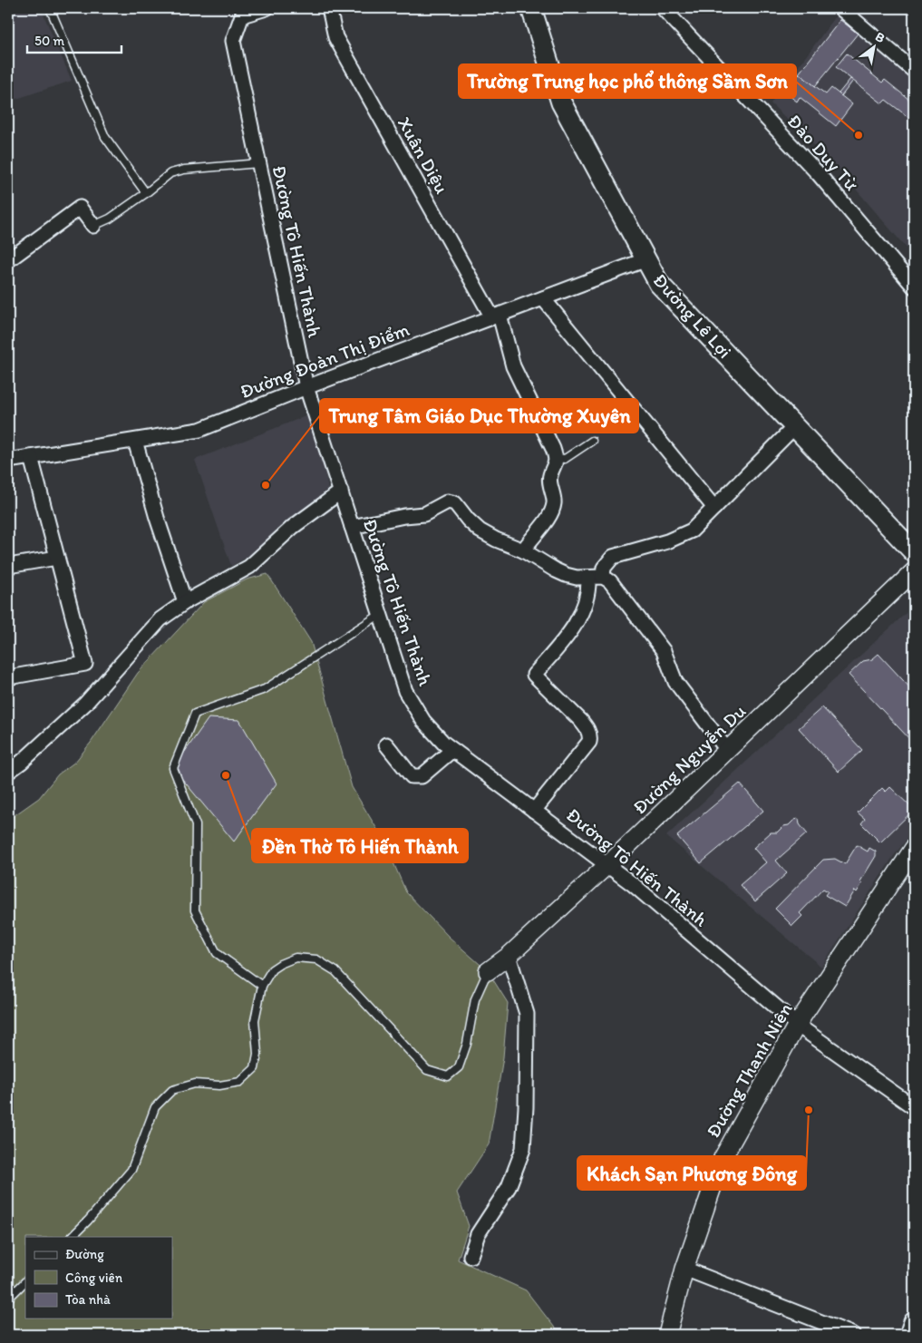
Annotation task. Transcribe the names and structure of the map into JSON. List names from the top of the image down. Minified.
{"streets":{"main road":["Đường Lê Lợi"],"street":["Đào Duy Từ","Xuân Diệu","Đường Tô Hiến Thành","Đường Đoàn Thị Điểm","Đường Nguyễn Du","Đường Thanh Niên"]},"crossings":[["Xuân Diệu","Đường Đoàn Thị Điểm"],["Đường Tô Hiến Thành","Đường Đoàn Thị Điểm"],["Đường Tô Hiến Thành","Đường Nguyễn Du"],["Đường Tô Hiến Thành","Đường Thanh Niên"],["Đường Lê Lợi","Đường Đoàn Thị Điểm"]],"places":["Trường Trung học phổ thông Sầm Sơn","Trung Tâm Giáo Dục Thường Xuyên","Đền Thờ Tô Hiến Thành","Khách Sạn Phương Đông"],"legend":["Đường","Công viên","Tòa nhà"],"scale_bar":"50 m","north":"top right"}
